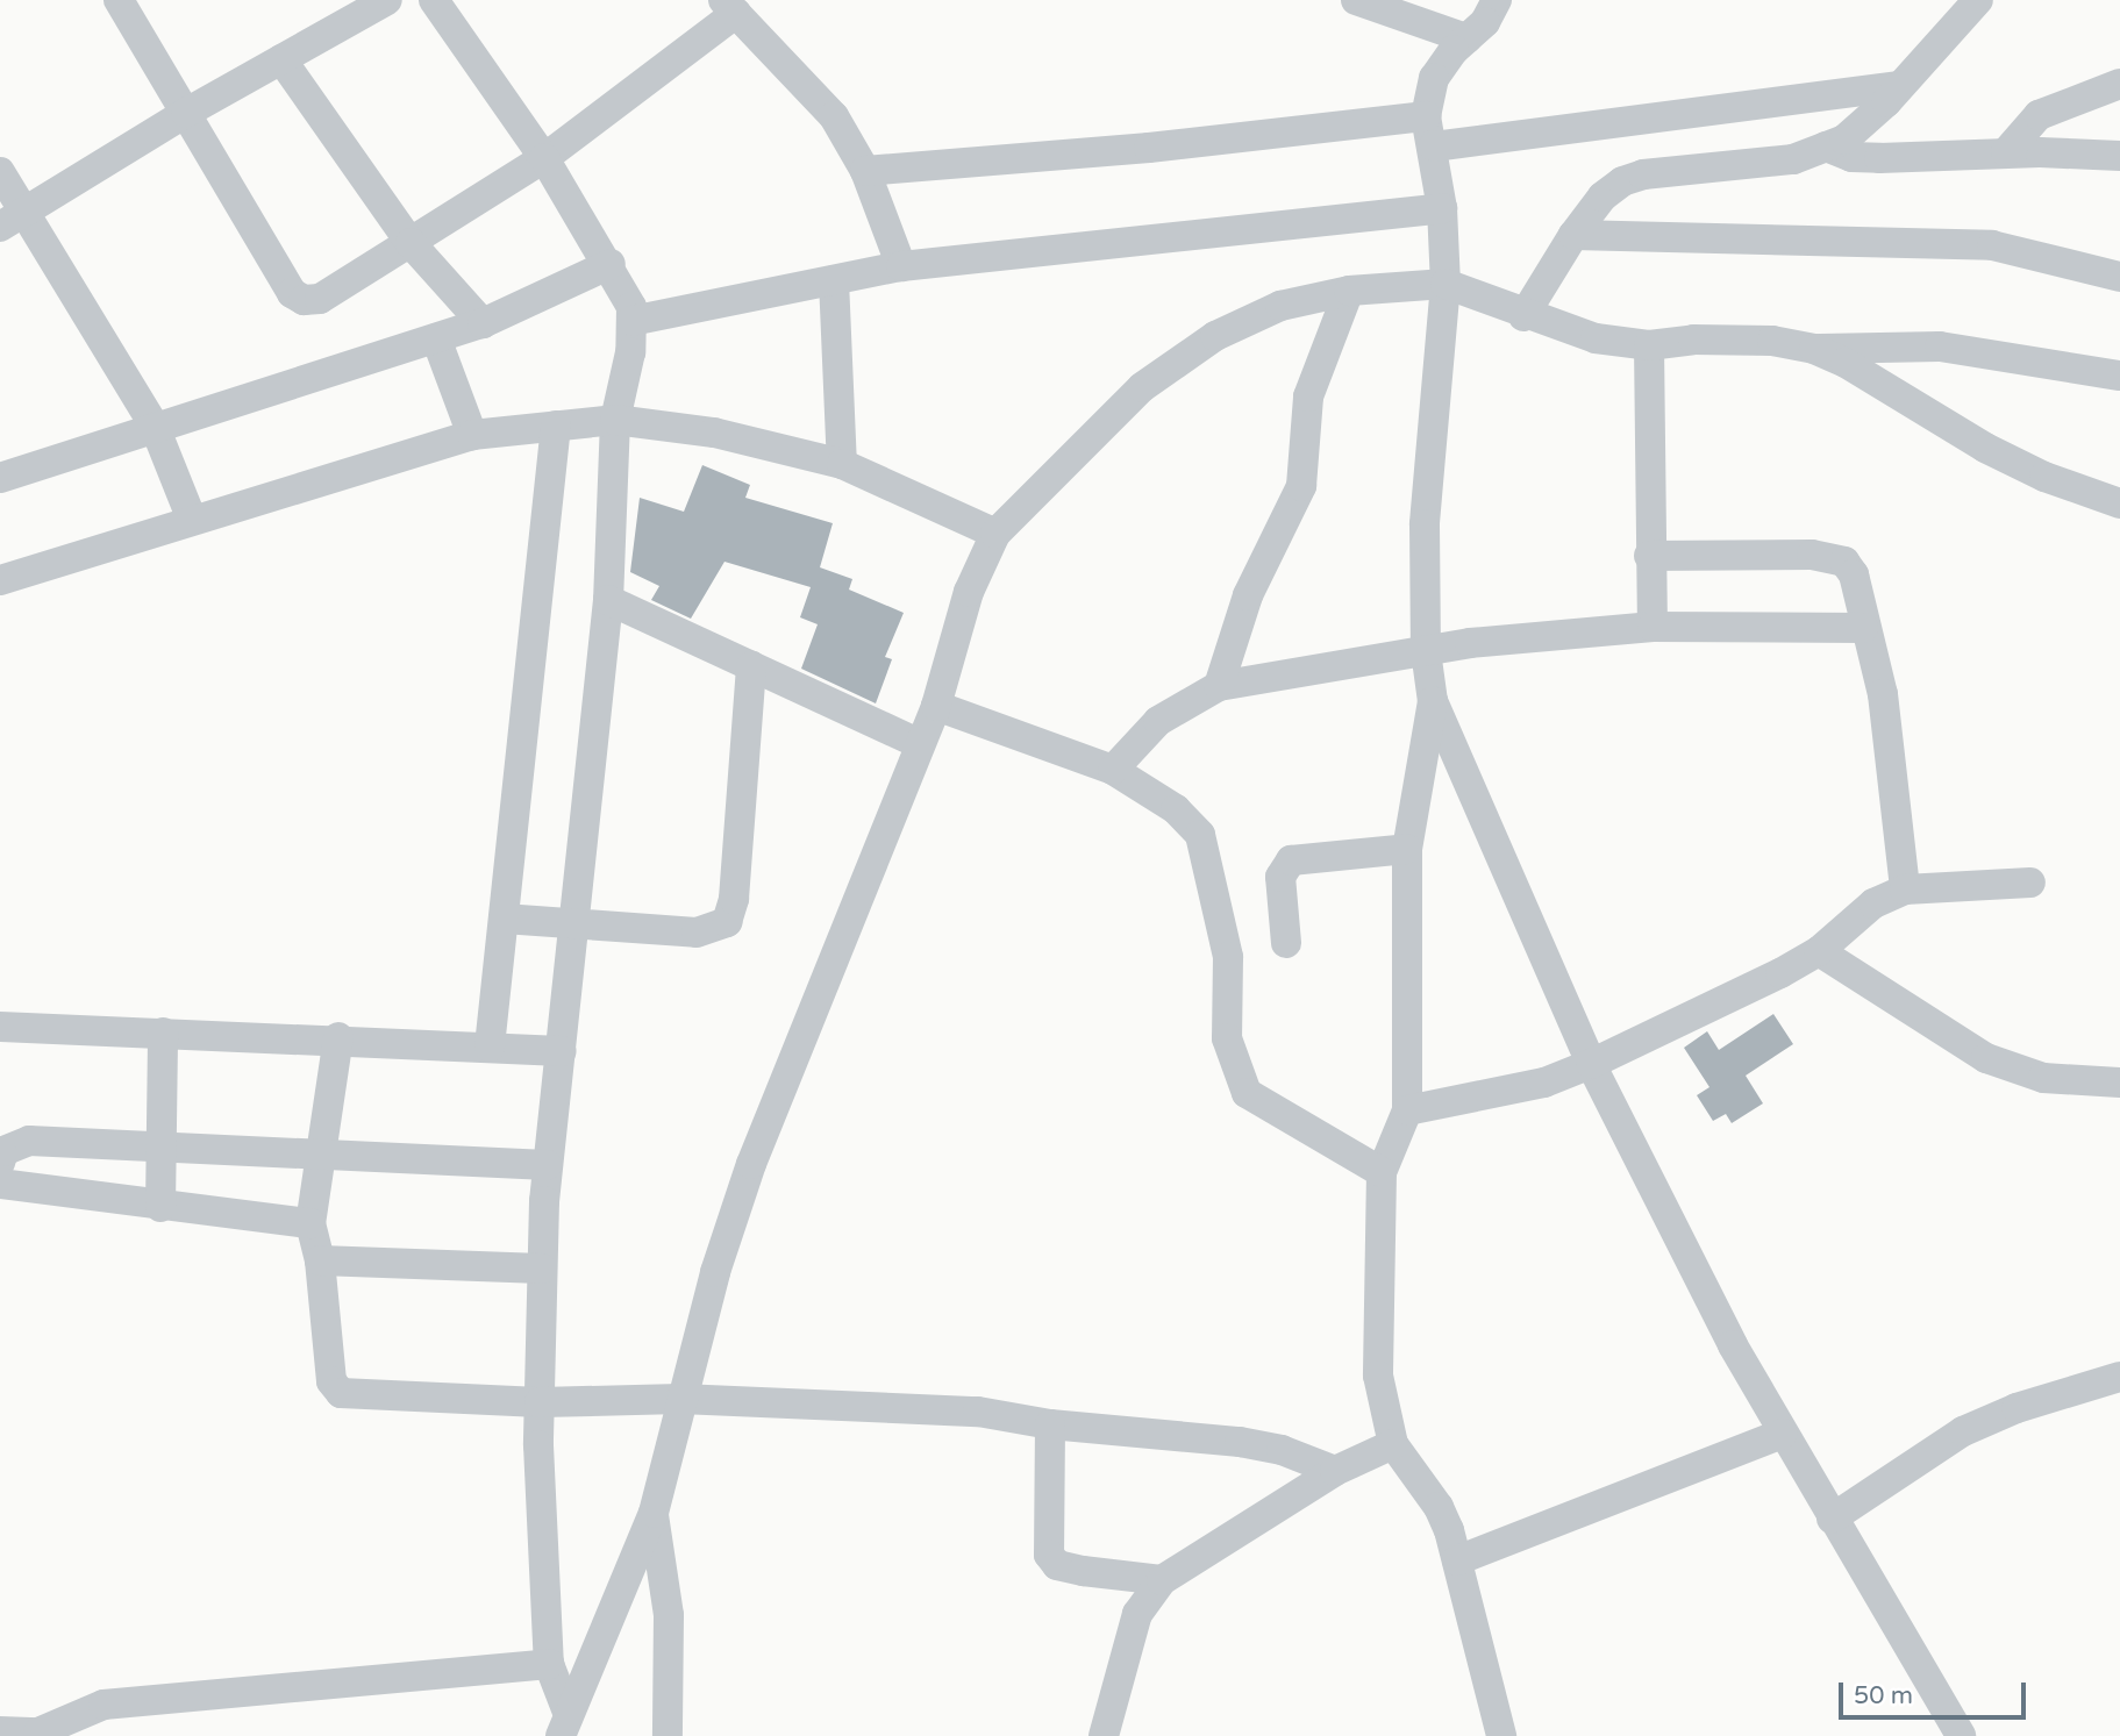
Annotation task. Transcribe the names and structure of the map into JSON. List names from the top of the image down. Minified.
{"scale_bar":"50 m"}
